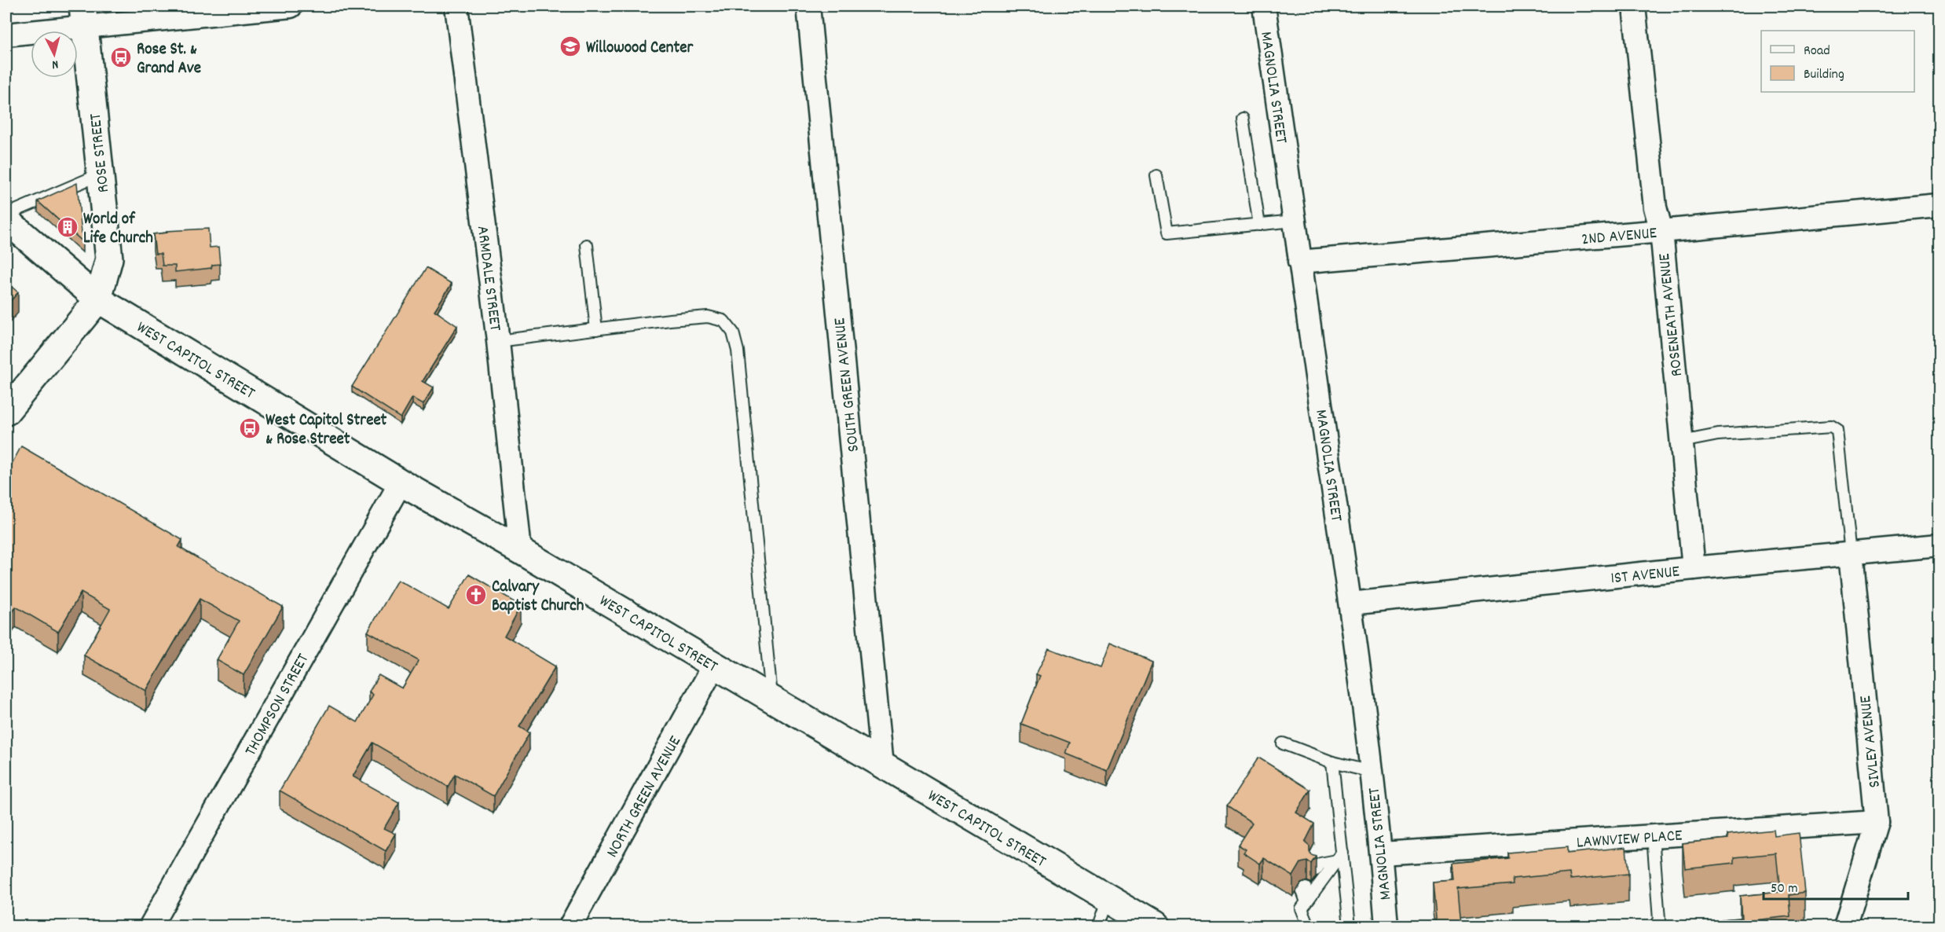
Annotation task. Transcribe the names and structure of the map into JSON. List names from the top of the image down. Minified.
{"streets":{"main road":["ROSE STREET","WEST CAPITOL STREET"],"street":["MAGNOLIA STREET","2ND AVENUE","ARMDALE STREET","ROSENEATH AVENUE","SOUTH GREEN AVENUE","1ST AVENUE","THOMPSON STREET","SIVLEY AVENUE","NORTH GREEN AVENUE","LAWNVIEW PLACE"]},"crossings":[["MAGNOLIA STREET","2ND AVENUE"],["MAGNOLIA STREET","1ST AVENUE"],["MAGNOLIA STREET","LAWNVIEW PLACE"],["ROSE STREET","WEST CAPITOL STREET"],["2ND AVENUE","ROSENEATH AVENUE"],["ARMDALE STREET","WEST CAPITOL STREET"],["ROSENEATH AVENUE","1ST AVENUE"],["WEST CAPITOL STREET","SOUTH GREEN AVENUE"],["WEST CAPITOL STREET","THOMPSON STREET"],["WEST CAPITOL STREET","NORTH GREEN AVENUE"],["1ST AVENUE","SIVLEY AVENUE"],["SIVLEY AVENUE","LAWNVIEW PLACE"]],"places":{"school or university":["Willowood Center"],"bus stop":["Rose St. & Grand Ave","West Capitol Street & Rose Street"],"building":["World of Life Church"],"church":["Calvary Baptist Church"]},"legend":["Road","Building"],"scale_bar":"50 m","north":"bottom"}
